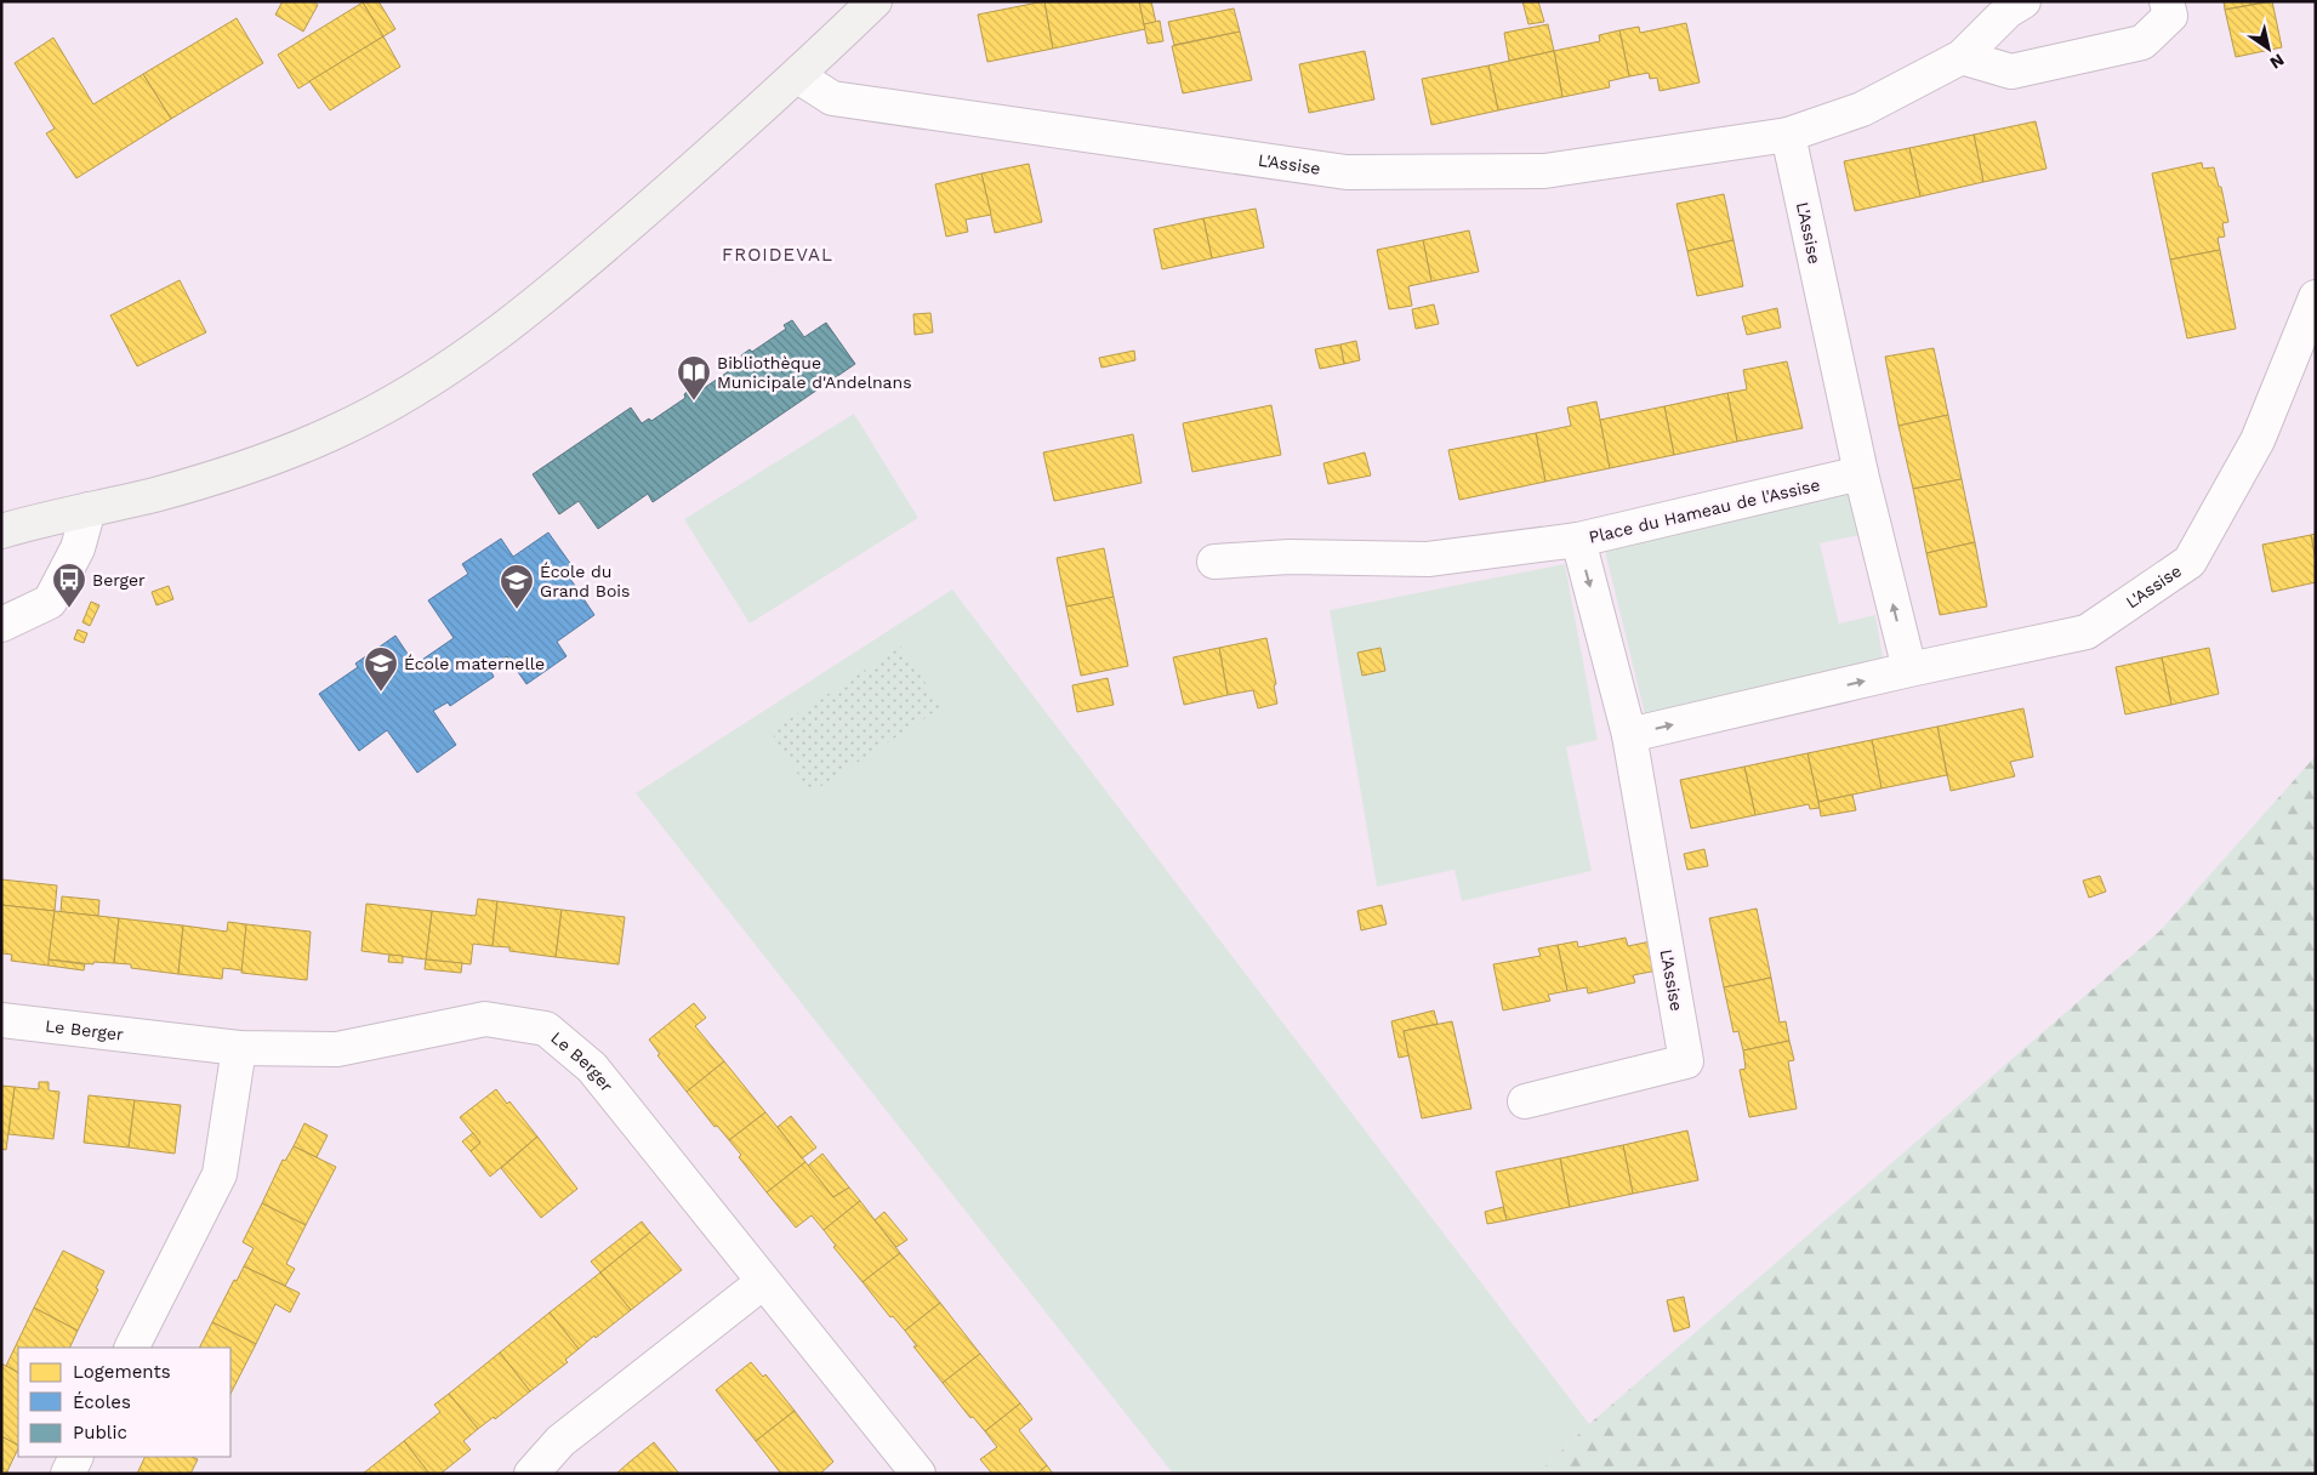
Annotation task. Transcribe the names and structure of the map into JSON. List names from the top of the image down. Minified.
{"streets":{"street":["L'Assise","Place du Hameau de l'Assise","Le Berger"]},"crossings":[["L'Assise","Place du Hameau de l'Assise"]],"districts":["FROIDEVAL"],"places":{"library":["Bibliothèque Municipale d'Andelnans"],"bus stop":["Berger"],"school or university":["École du Grand Bois","École maternelle"]},"legend":["Logements","Écoles","Public"],"north":"bottom right"}
